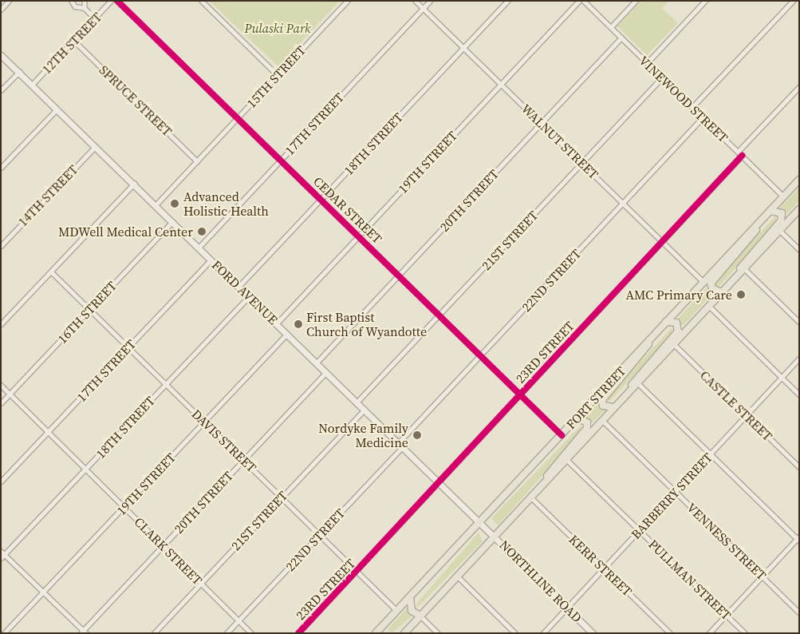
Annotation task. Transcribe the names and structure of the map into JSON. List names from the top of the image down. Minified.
{"streets":{"main road":["FORD AVENUE","FORT STREET","NORTHLINE ROAD"],"street":["12TH STREET","15TH STREET","VINEWOOD STREET","SPRUCE STREET","17TH STREET","WALNUT STREET","18TH STREET","19TH STREET","14TH STREET","20TH STREET","CEDAR STREET","21ST STREET","22ND STREET","16TH STREET","23RD STREET","CASTLE STREET","DAVIS STREET","BARBERRY STREET","VENNESS STREET","CLARK STREET","KERR STREET","PULLMAN STREET"]},"crossings":[["12TH STREET","SPRUCE STREET"],["12TH STREET","FORD AVENUE"],["15TH STREET","SPRUCE STREET"],["15TH STREET","CEDAR STREET"],["15TH STREET","FORD AVENUE"],["VINEWOOD STREET","20TH STREET"],["VINEWOOD STREET","21ST STREET"],["VINEWOOD STREET","22ND STREET"],["VINEWOOD STREET","23RD STREET"],["VINEWOOD STREET","FORT STREET"],["17TH STREET","WALNUT STREET"],["17TH STREET","CEDAR STREET"],["17TH STREET","FORD AVENUE"],["17TH STREET","DAVIS STREET"],["17TH STREET","CLARK STREET"],["WALNUT STREET","18TH STREET"],["WALNUT STREET","19TH STREET"],["WALNUT STREET","20TH STREET"],["WALNUT STREET","21ST STREET"],["WALNUT STREET","22ND STREET"],["WALNUT STREET","23RD STREET"],["WALNUT STREET","FORT STREET"],["18TH STREET","CEDAR STREET"],["18TH STREET","FORD AVENUE"],["18TH STREET","DAVIS STREET"],["18TH STREET","CLARK STREET"],["19TH STREET","CEDAR STREET"],["19TH STREET","FORD AVENUE"],["19TH STREET","DAVIS STREET"],["19TH STREET","CLARK STREET"],["14TH STREET","FORD AVENUE"],["20TH STREET","CEDAR STREET"],["20TH STREET","FORD AVENUE"],["20TH STREET","DAVIS STREET"],["20TH STREET","CLARK STREET"],["CEDAR STREET","21ST STREET"],["CEDAR STREET","22ND STREET"],["CEDAR STREET","23RD STREET"],["CEDAR STREET","FORT STREET"],["21ST STREET","FORD AVENUE"],["21ST STREET","DAVIS STREET"],["21ST STREET","CLARK STREET"],["22ND STREET","FORD AVENUE"],["22ND STREET","DAVIS STREET"],["22ND STREET","CLARK STREET"],["FORD AVENUE","16TH STREET"],["FORD AVENUE","23RD STREET"],["FORD AVENUE","FORT STREET"],["FORD AVENUE","NORTHLINE ROAD"],["16TH STREET","DAVIS STREET"],["16TH STREET","CLARK STREET"],["23RD STREET","DAVIS STREET"],["FORT STREET","CASTLE STREET"],["FORT STREET","DAVIS STREET"],["FORT STREET","VENNESS STREET"],["FORT STREET","KERR STREET"],["FORT STREET","PULLMAN STREET"],["FORT STREET","NORTHLINE ROAD"],["CASTLE STREET","BARBERRY STREET"],["BARBERRY STREET","VENNESS STREET"],["BARBERRY STREET","KERR STREET"],["BARBERRY STREET","PULLMAN STREET"],["BARBERRY STREET","NORTHLINE ROAD"]],"parks":["Pulaski Park"],"places":["Advanced Holistic Health","MDWell Medical Center","AMC Primary Care","First Baptist Church of Wyandotte","Nordyke Family Medicine"]}
